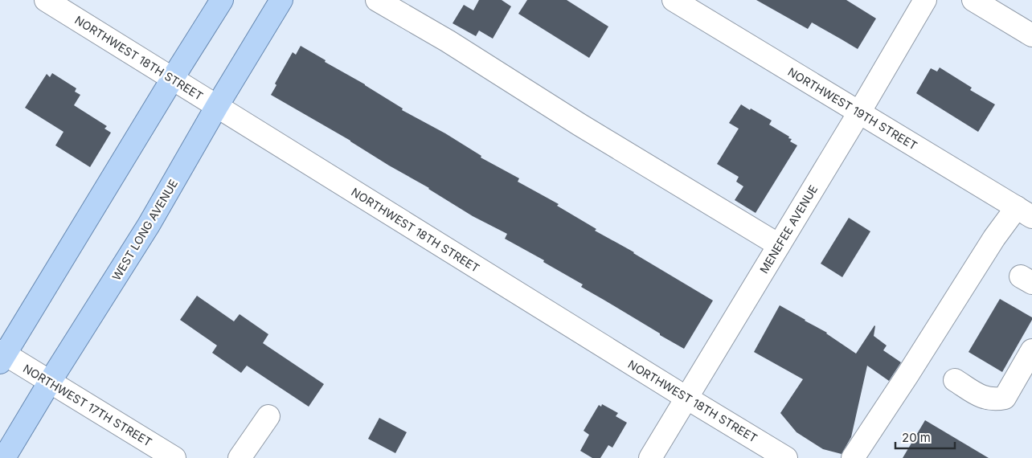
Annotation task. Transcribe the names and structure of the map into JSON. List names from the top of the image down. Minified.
{"streets":{"main road":["WEST LONG AVENUE"],"street":["NORTHWEST 18TH STREET","NORTHWEST 19TH STREET","MENEFEE AVENUE","NORTHWEST 17TH STREET"]},"crossings":[["NORTHWEST 18TH STREET","MENEFEE AVENUE"],["NORTHWEST 18TH STREET","WEST LONG AVENUE"],["NORTHWEST 19TH STREET","MENEFEE AVENUE"],["WEST LONG AVENUE","NORTHWEST 17TH STREET"]],"scale_bar":"20 m"}
